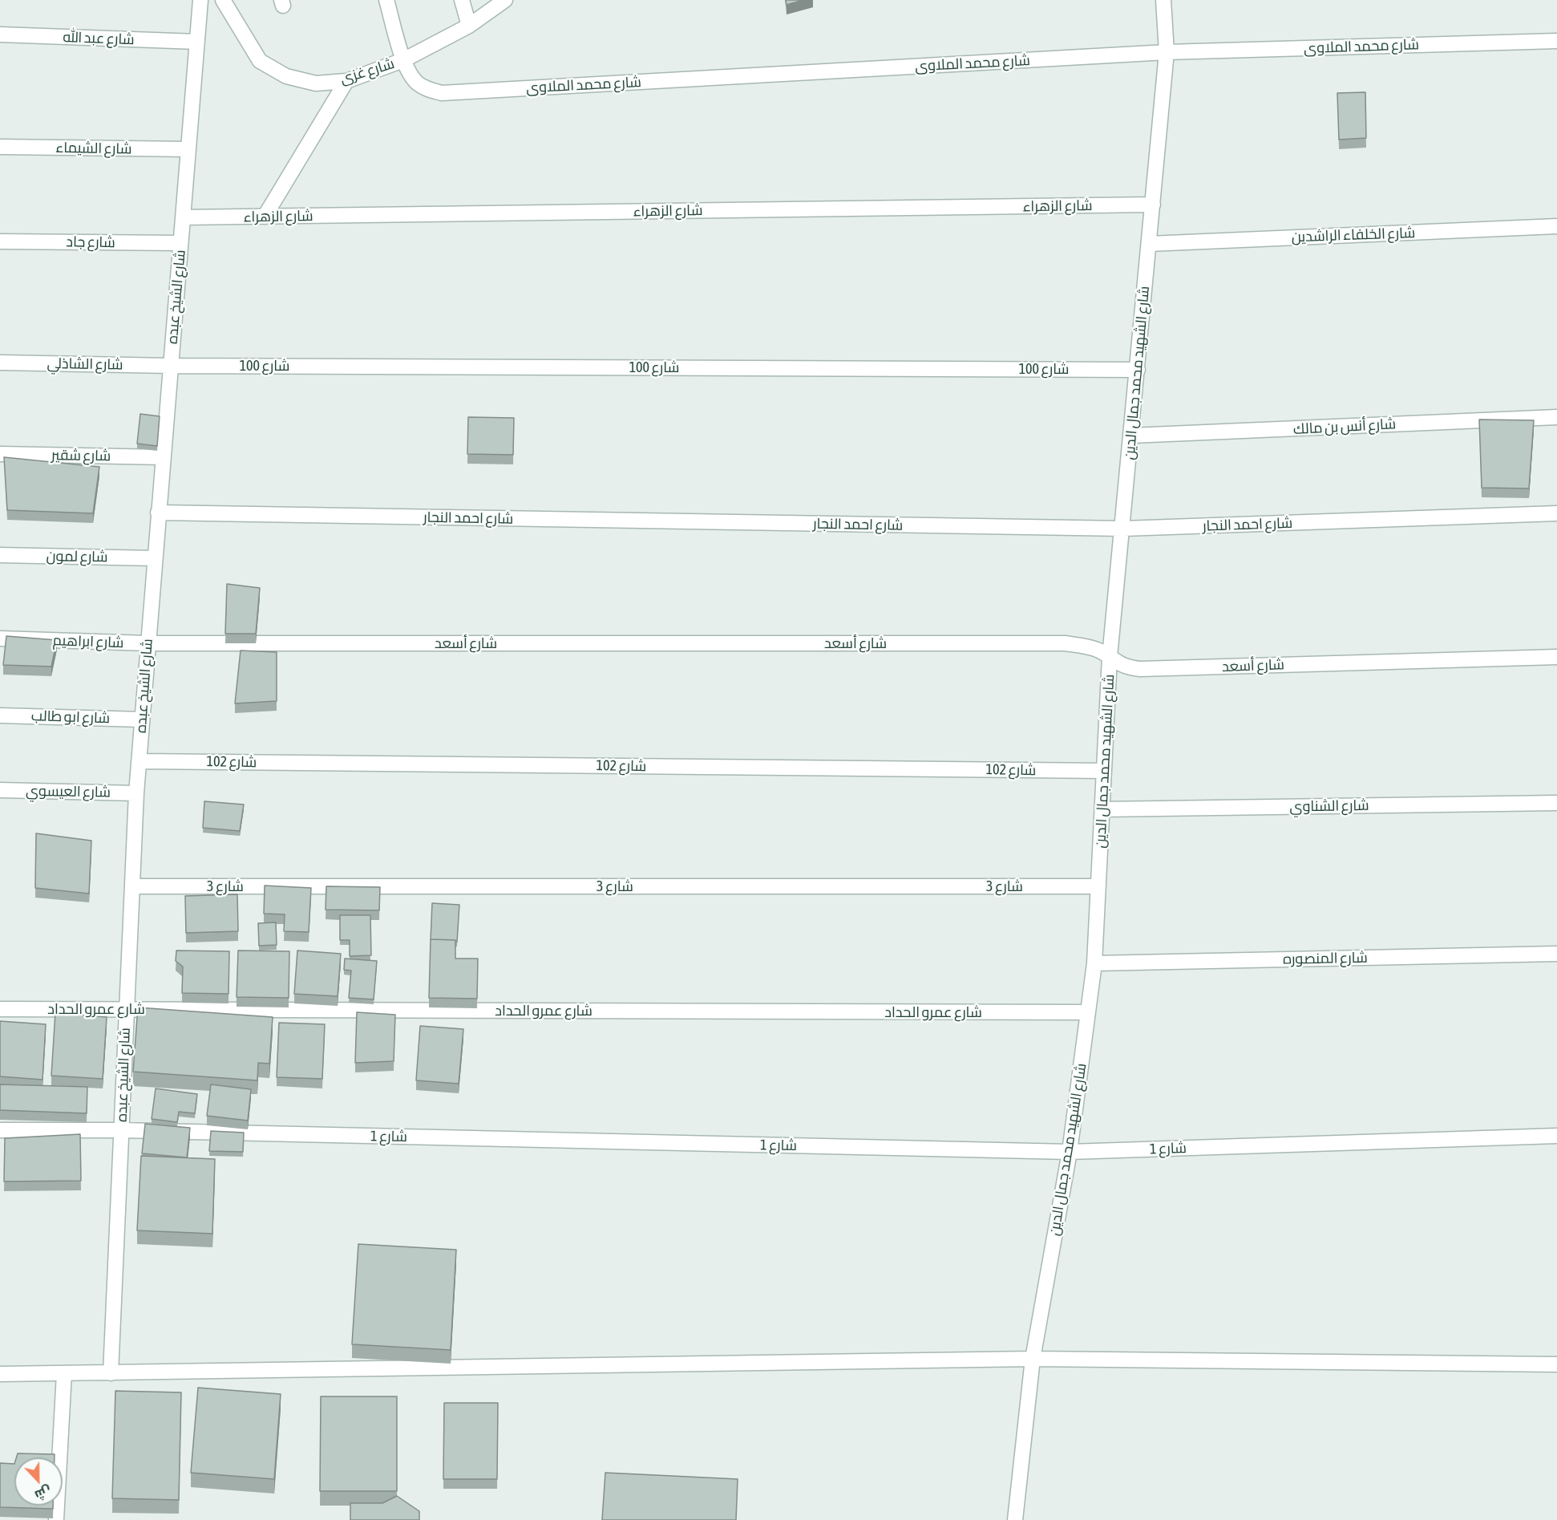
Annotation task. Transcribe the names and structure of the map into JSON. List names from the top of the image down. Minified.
{"streets":{"street":["شارع عبد الله","شارع محمد الملاوى","شارع غزى","شارع الشيماء","شارع الزهراء","شارع الخلفاء الراشدين","شارع جاد","شارع الشيخ عبده","شارع الشاذلي","شارع 100","شارع الشهيد محمد جمال الدين","شارع أنس بن مالك","شارع شقير","شارع احمد النجار","شارع لمون","شارع ابراهيم","شارع أسعد","شارع ابو طالب","شارع 102","شارع العيسوي","شارع الشناوي","شارع 3","شارع المنصوره","شارع عمرو الحداد","شارع 1"]},"crossings":[["شارع عبد الله","شارع الشيخ عبده"],["شارع محمد الملاوى","شارع غزى"],["شارع محمد الملاوى","شارع الشهيد محمد جمال الدين"],["شارع الشيماء","شارع الشيخ عبده"],["شارع الزهراء","شارع الشيخ عبده"],["شارع الزهراء","شارع الشهيد محمد جمال الدين"],["شارع الخلفاء الراشدين","شارع الشهيد محمد جمال الدين"],["شارع جاد","شارع الشيخ عبده"],["شارع الشيخ عبده","شارع الشاذلي"],["شارع الشيخ عبده","شارع 100"],["شارع الشيخ عبده","شارع شقير"],["شارع الشيخ عبده","شارع احمد النجار"],["شارع الشيخ عبده","شارع لمون"],["شارع الشيخ عبده","شارع ابراهيم"],["شارع الشيخ عبده","شارع أسعد"],["شارع الشيخ عبده","شارع ابو طالب"],["شارع الشيخ عبده","شارع 102"],["شارع الشيخ عبده","شارع العيسوي"],["شارع الشيخ عبده","شارع 3"],["شارع الشيخ عبده","شارع عمرو الحداد"],["شارع الشيخ عبده","شارع 1"],["شارع الشاذلي","شارع 100"],["شارع 100","شارع الشهيد محمد جمال الدين"],["شارع الشهيد محمد جمال الدين","شارع أنس بن مالك"],["شارع الشهيد محمد جمال الدين","شارع احمد النجار"],["شارع الشهيد محمد جمال الدين","شارع أسعد"],["شارع الشهيد محمد جمال الدين","شارع 102"],["شارع الشهيد محمد جمال الدين","شارع الشناوي"],["شارع الشهيد محمد جمال الدين","شارع 3"],["شارع الشهيد محمد جمال الدين","شارع المنصوره"],["شارع الشهيد محمد جمال الدين","شارع عمرو الحداد"],["شارع الشهيد محمد جمال الدين","شارع 1"],["شارع ابراهيم","شارع أسعد"]],"north":"bottom"}
